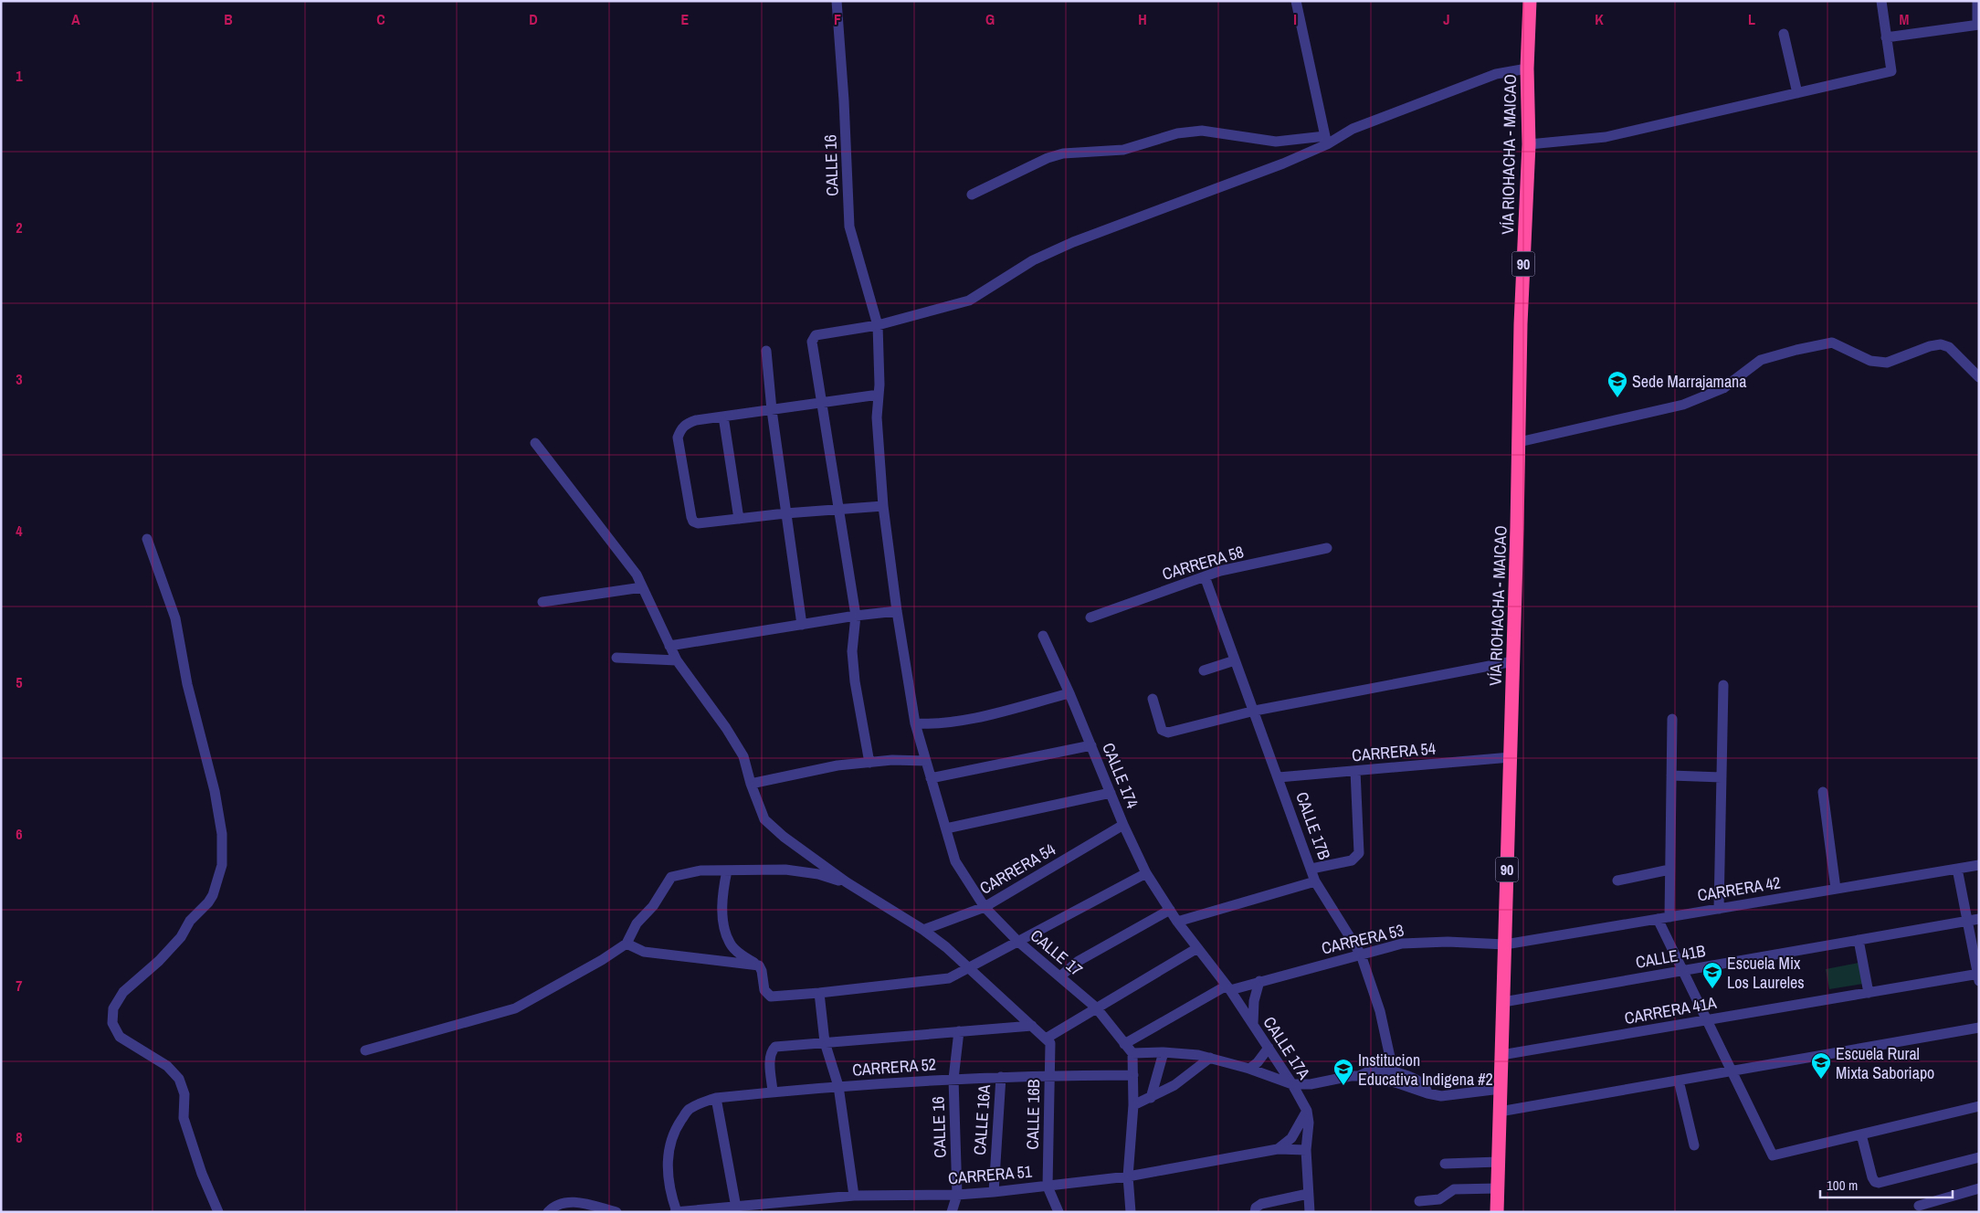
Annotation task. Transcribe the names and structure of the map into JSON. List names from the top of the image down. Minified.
{"streets":{"highway":["VÍA RIOHACHA - MAICAO","90"],"street":["CALLE 16","CARRERA 58","CARRERA 54","CALLE 174","CALLE 17B","CARRERA 42","CARRERA 53","CALLE 17","CALLE 41B","CARRERA 41A","CALLE 17A","CARRERA 52","CALLE 16B","CALLE 16A","CARRERA 51"]},"crossings":[["VÍA RIOHACHA - MAICAO","CARRERA 54"],["VÍA RIOHACHA - MAICAO","CARRERA 42"],["VÍA RIOHACHA - MAICAO","CARRERA 53"],["VÍA RIOHACHA - MAICAO","CALLE 41B"],["VÍA RIOHACHA - MAICAO","CARRERA 41A"],["CALLE 16","CALLE 17"],["CALLE 16","CARRERA 52"],["CALLE 16","CARRERA 51"],["CARRERA 58","CALLE 17B"],["CARRERA 54","CALLE 174"],["CARRERA 54","CALLE 17B"],["CARRERA 54","CALLE 17"],["CALLE 174","CALLE 17A"],["CALLE 17B","CARRERA 53"],["CARRERA 42","CARRERA 53"],["CARRERA 53","CALLE 17"],["CARRERA 53","CALLE 17A"],["CALLE 17A","CARRERA 51"],["CARRERA 52","CALLE 16B"],["CARRERA 52","CALLE 16A"],["CARRERA 52","CARRERA 51"],["CALLE 16B","CARRERA 51"],["CALLE 16A","CARRERA 51"]],"places":{"school or university":["Sede Marrajamana","Escuela Mix Los Laureles","Escuela Rural Mixta Saboriapo","Institucion Educativa Indigena #2"]},"scale_bar":"100 m","grid":{"columns":["A","B","C","D","E","F","G","H","I","J","K","L","M"],"rows":["1","2","3","4","5","6","7","8"]}}
